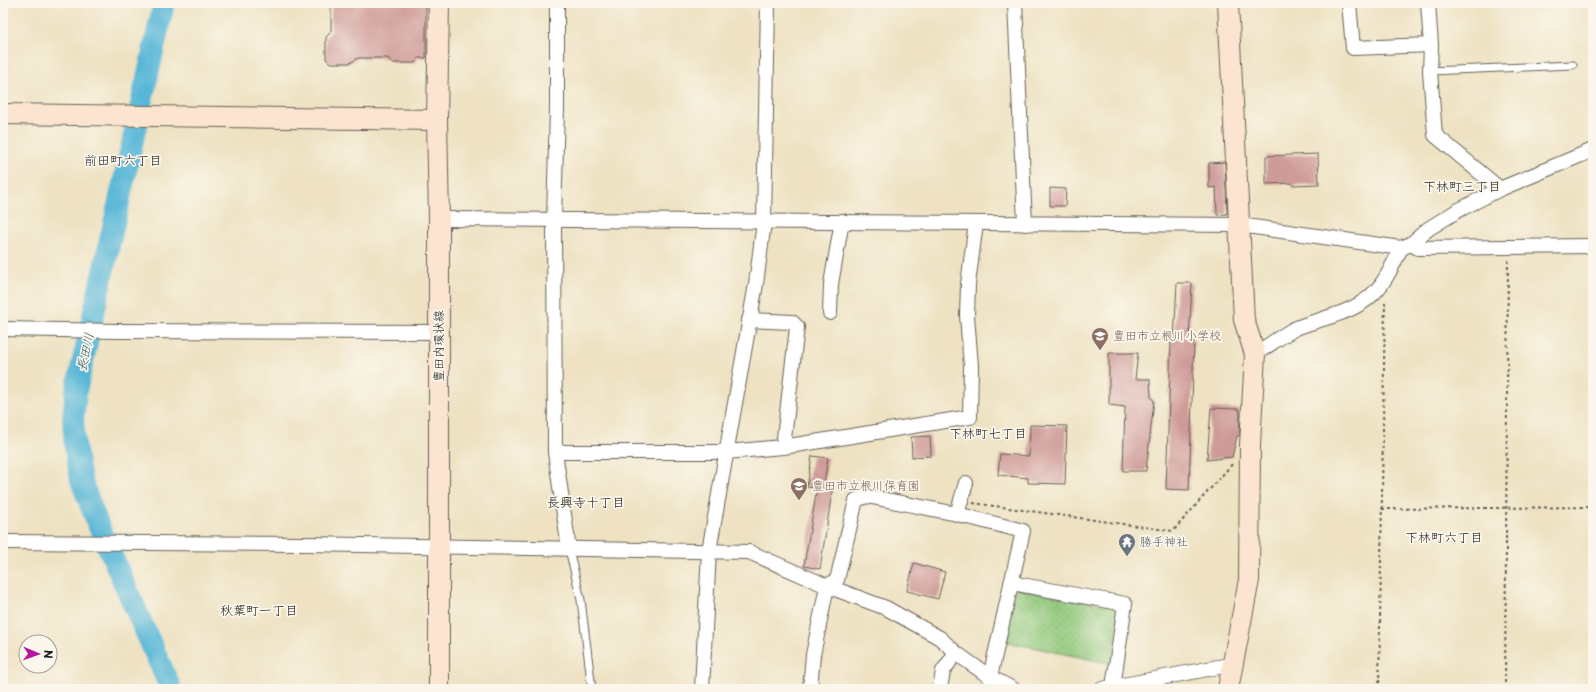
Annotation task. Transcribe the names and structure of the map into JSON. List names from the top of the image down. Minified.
{"streets":{"street":["豊田内環状線"]},"districts":["前田町六丁目","下林町三丁目","下林町七丁目","長興寺十丁目","下林町六丁目","秋葉町一丁目"],"water":["長田川"],"places":{"school or university":["豊田市立根川小学校","豊田市立根川保育園"],"temple":["勝手神社"]},"north":"right"}
